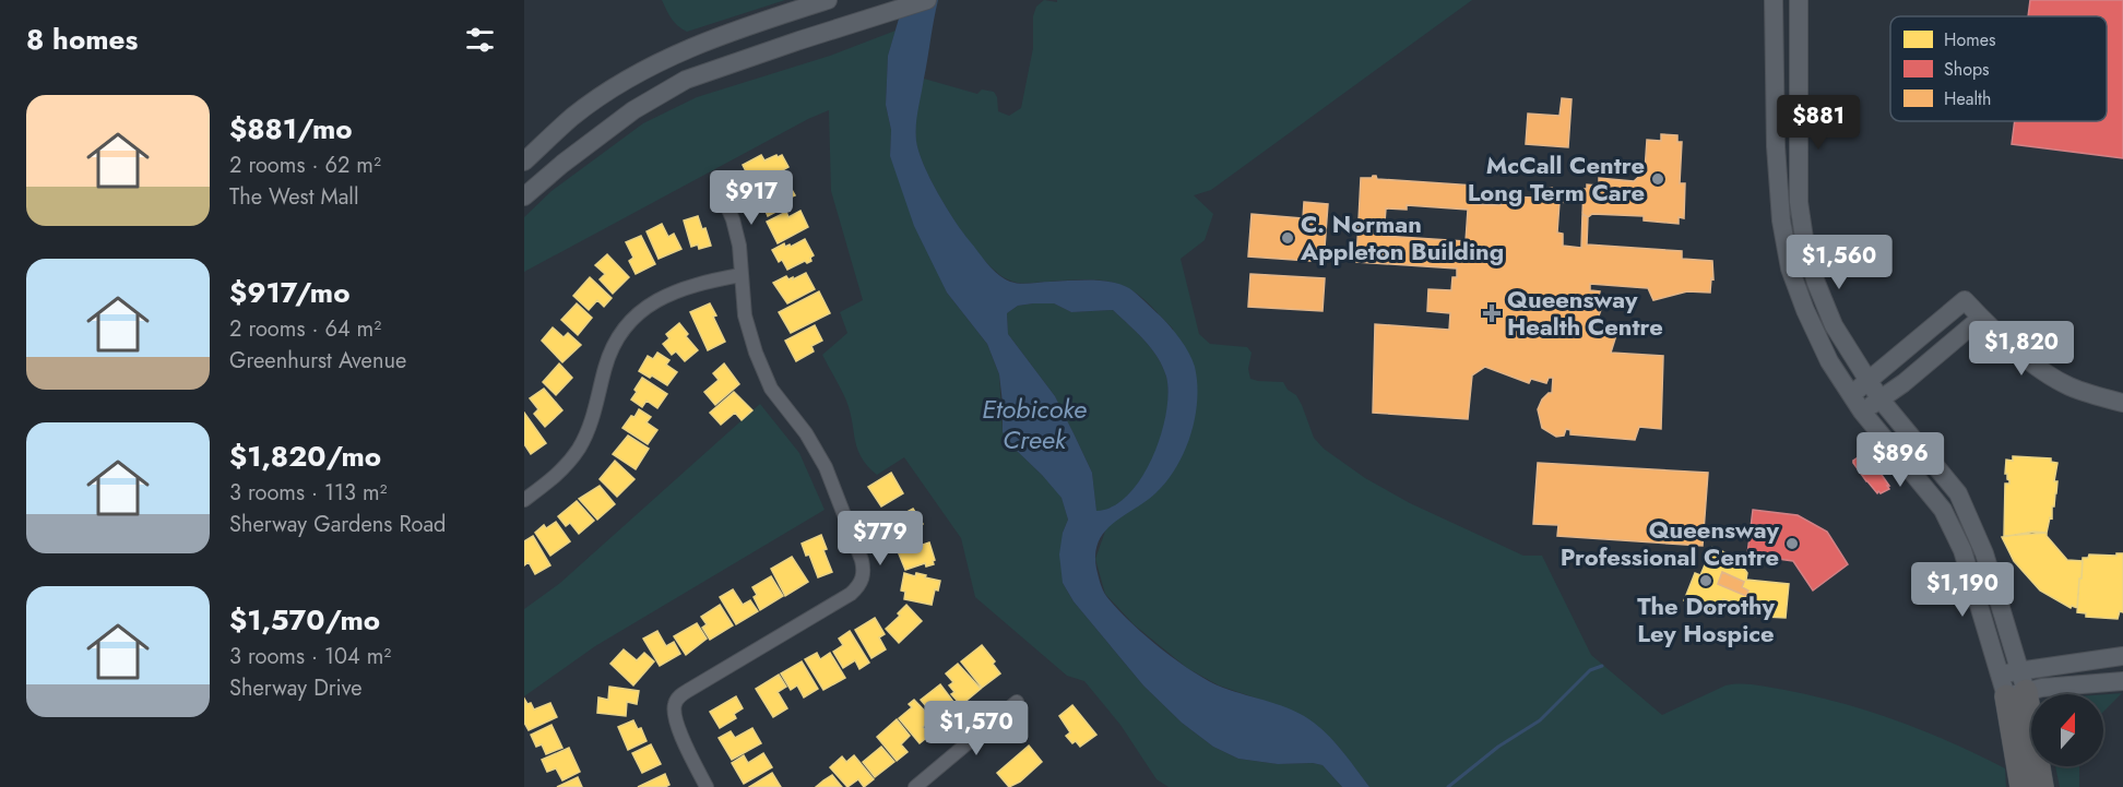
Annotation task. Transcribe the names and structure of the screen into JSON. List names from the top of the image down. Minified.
{"water":["Etobicoke Creek"],"places":{"other":["McCall Centre Long Term Care","C. Norman Appleton Building","Queensway Professional Centre","The Dorothy Ley Hospice"],"health":["Queensway Health Centre"]},"legend":["Homes","Shops","Health"],"north":"top","page":{"heading":"8 homes","list":[{"name":"$881/mo","note":"2 rooms · 62 m² · The West Mall"},{"name":"$917/mo","note":"2 rooms · 64 m² · Greenhurst Avenue"},{"name":"$1,820/mo","note":"3 rooms · 113 m² · Sherway Gardens Road"},{"name":"$1,570/mo","note":"3 rooms · 104 m² · Sherway Drive"}],"price":["$881","$917","$1,560","$1,820","$896","$779","$1,190","$1,570"]}}
